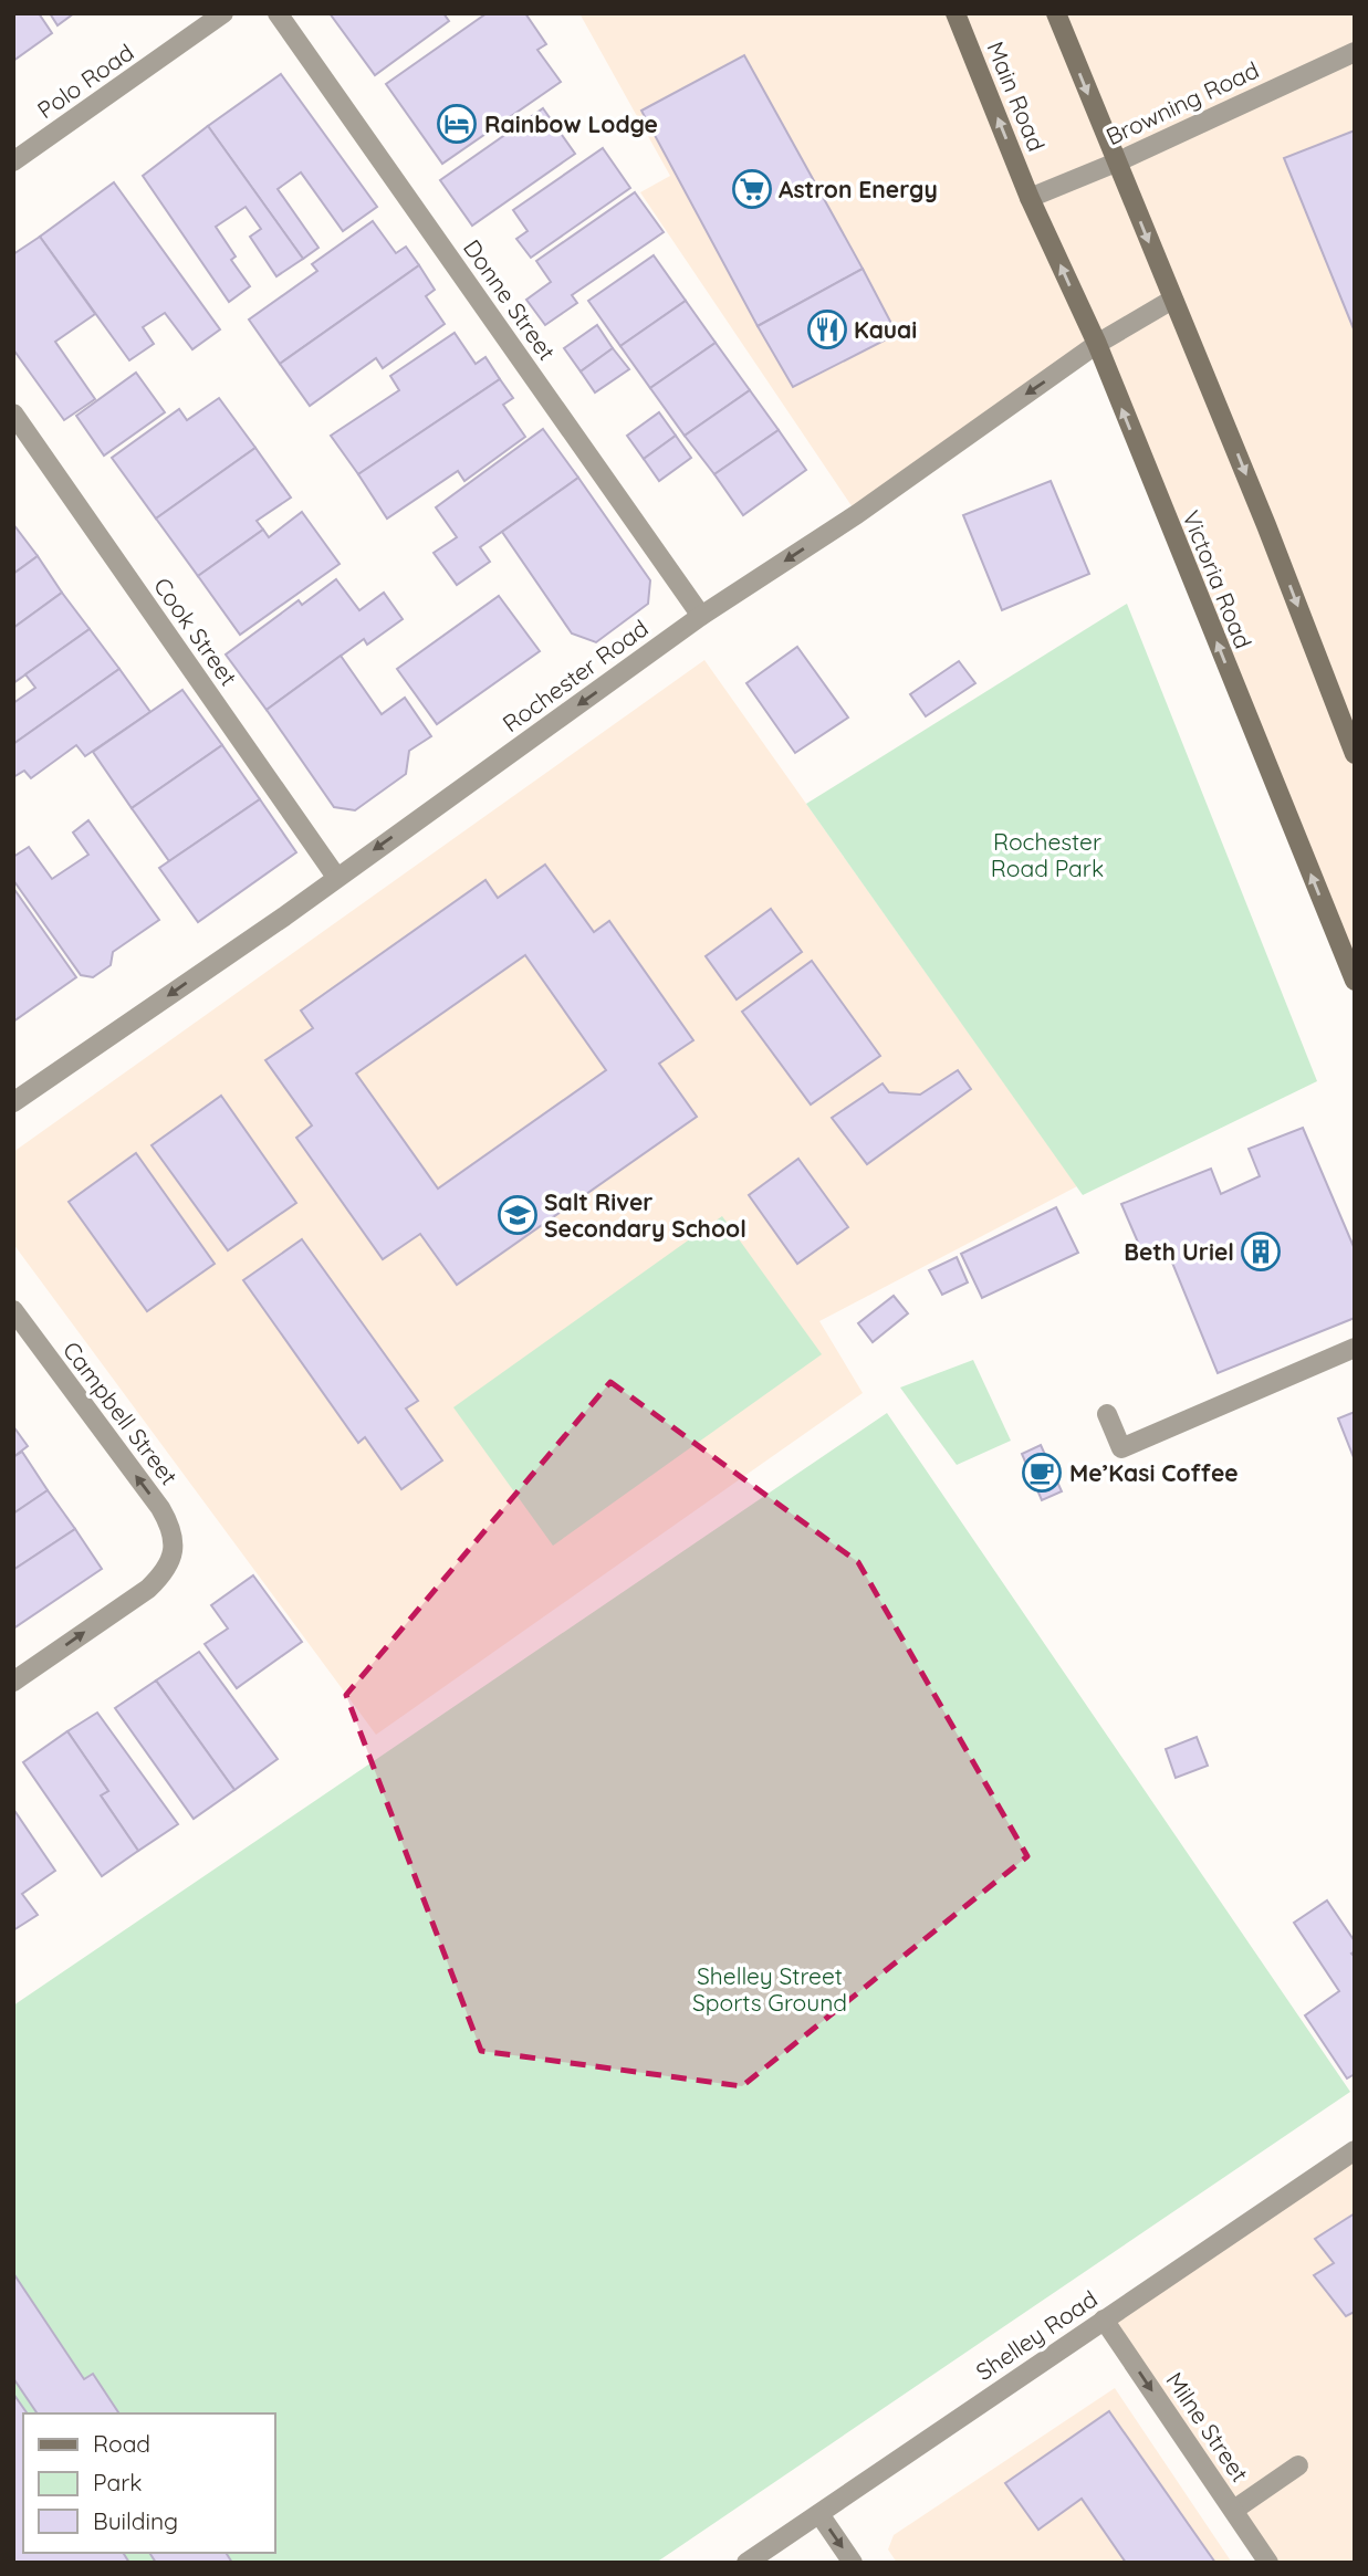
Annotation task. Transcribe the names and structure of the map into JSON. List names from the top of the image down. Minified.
{"streets":{"main road":["Main Road","Victoria Road"],"street":["Polo Road","Browning Road","Donne Street","Cook Street","Rochester Road","Campbell Street","Shelley Road","Milne Street"]},"crossings":[["Main Road","Browning Road"],["Main Road","Victoria Road"],["Browning Road","Victoria Road"],["Donne Street","Rochester Road"],["Victoria Road","Rochester Road"],["Cook Street","Rochester Road"],["Shelley Road","Milne Street"]],"one_way":["Rochester Road","Milne Street"],"parks":["Rochester Road Park","Shelley Street Sports Ground"],"places":{"hotel":["Rainbow Lodge"],"supermarket":["Astron Energy"],"restaurant":["Kauai"],"school or university":["Salt River Secondary School"],"building":["Beth Uriel"],"cafe":["Me’Kasi Coffee"]},"legend":["Road","Park","Building"]}
